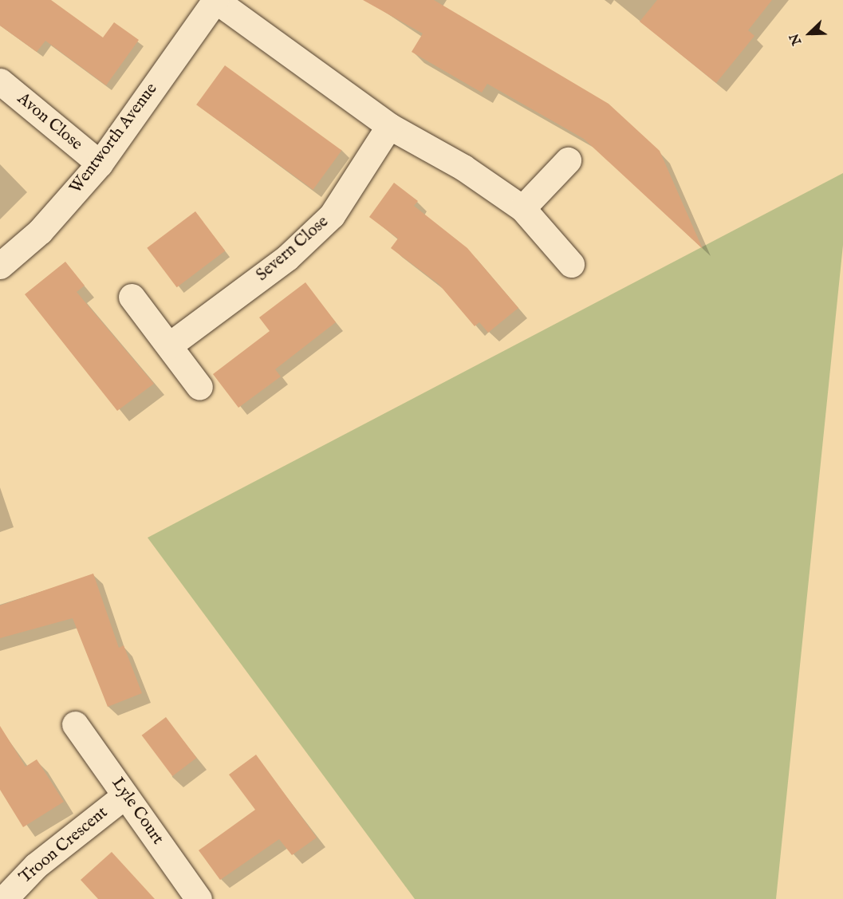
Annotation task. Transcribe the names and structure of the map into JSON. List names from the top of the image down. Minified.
{"streets":{"street":["Avon Close","Wentworth Avenue","Severn Close","Lyle Court","Troon Crescent"]},"crossings":[["Avon Close","Wentworth Avenue"],["Lyle Court","Troon Crescent"]],"north":"bottom left"}
